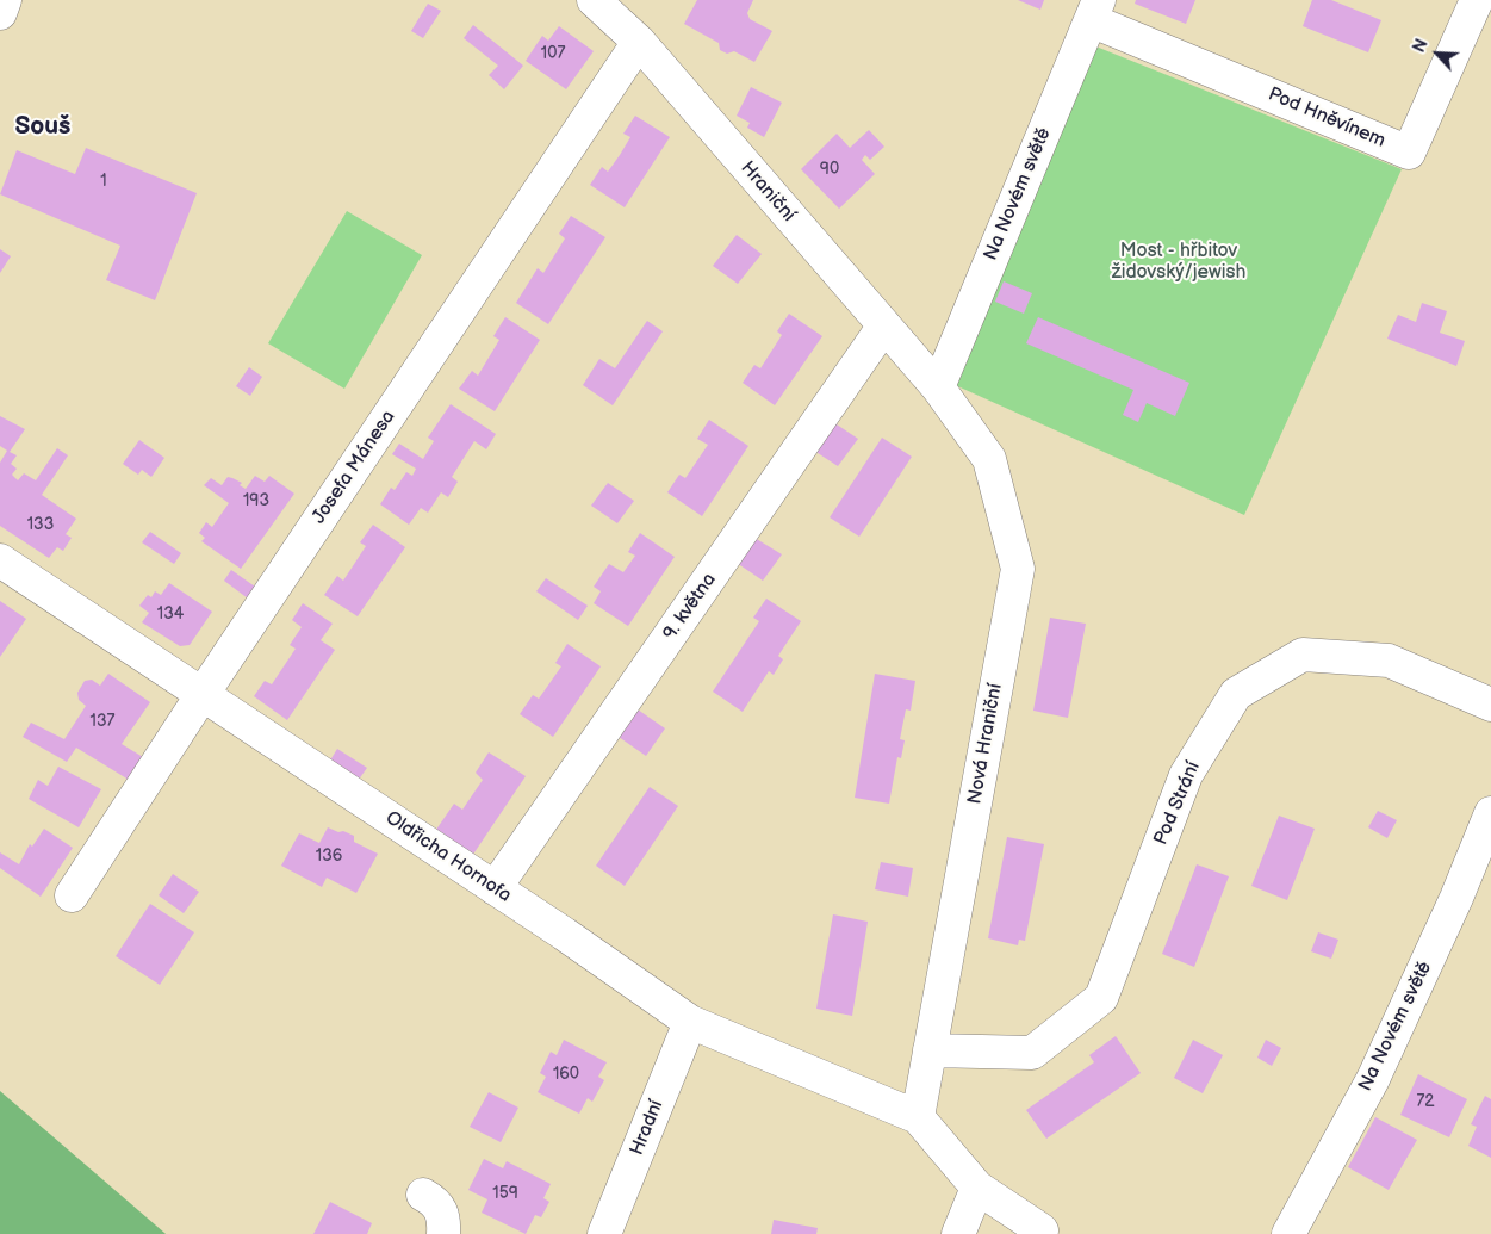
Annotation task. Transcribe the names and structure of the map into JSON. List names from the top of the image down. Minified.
{"streets":{"street":["Pod Hněvínem","Hraniční","Na Novém světě","Josefa Mánesa","9. května","Nová Hraniční","Pod Strání","Oldřicha Hornofa","Hradní"]},"crossings":[["Pod Hněvínem","Na Novém světě"],["Hraniční","Na Novém světě"],["Hraniční","Josefa Mánesa"],["Hraniční","9. května"],["Hraniční","Nová Hraniční"],["Na Novém světě","Nová Hraniční"],["Josefa Mánesa","Oldřicha Hornofa"],["9. května","Oldřicha Hornofa"],["Nová Hraniční","Pod Strání"],["Nová Hraniční","Oldřicha Hornofa"],["Oldřicha Hornofa","Hradní"]],"districts":["Souš"],"parks":["Most - hřbitov židovský/jewish"],"house_numbers":["107","90","1","193","133","134","137","136","160","72","159"],"north":"top left"}
